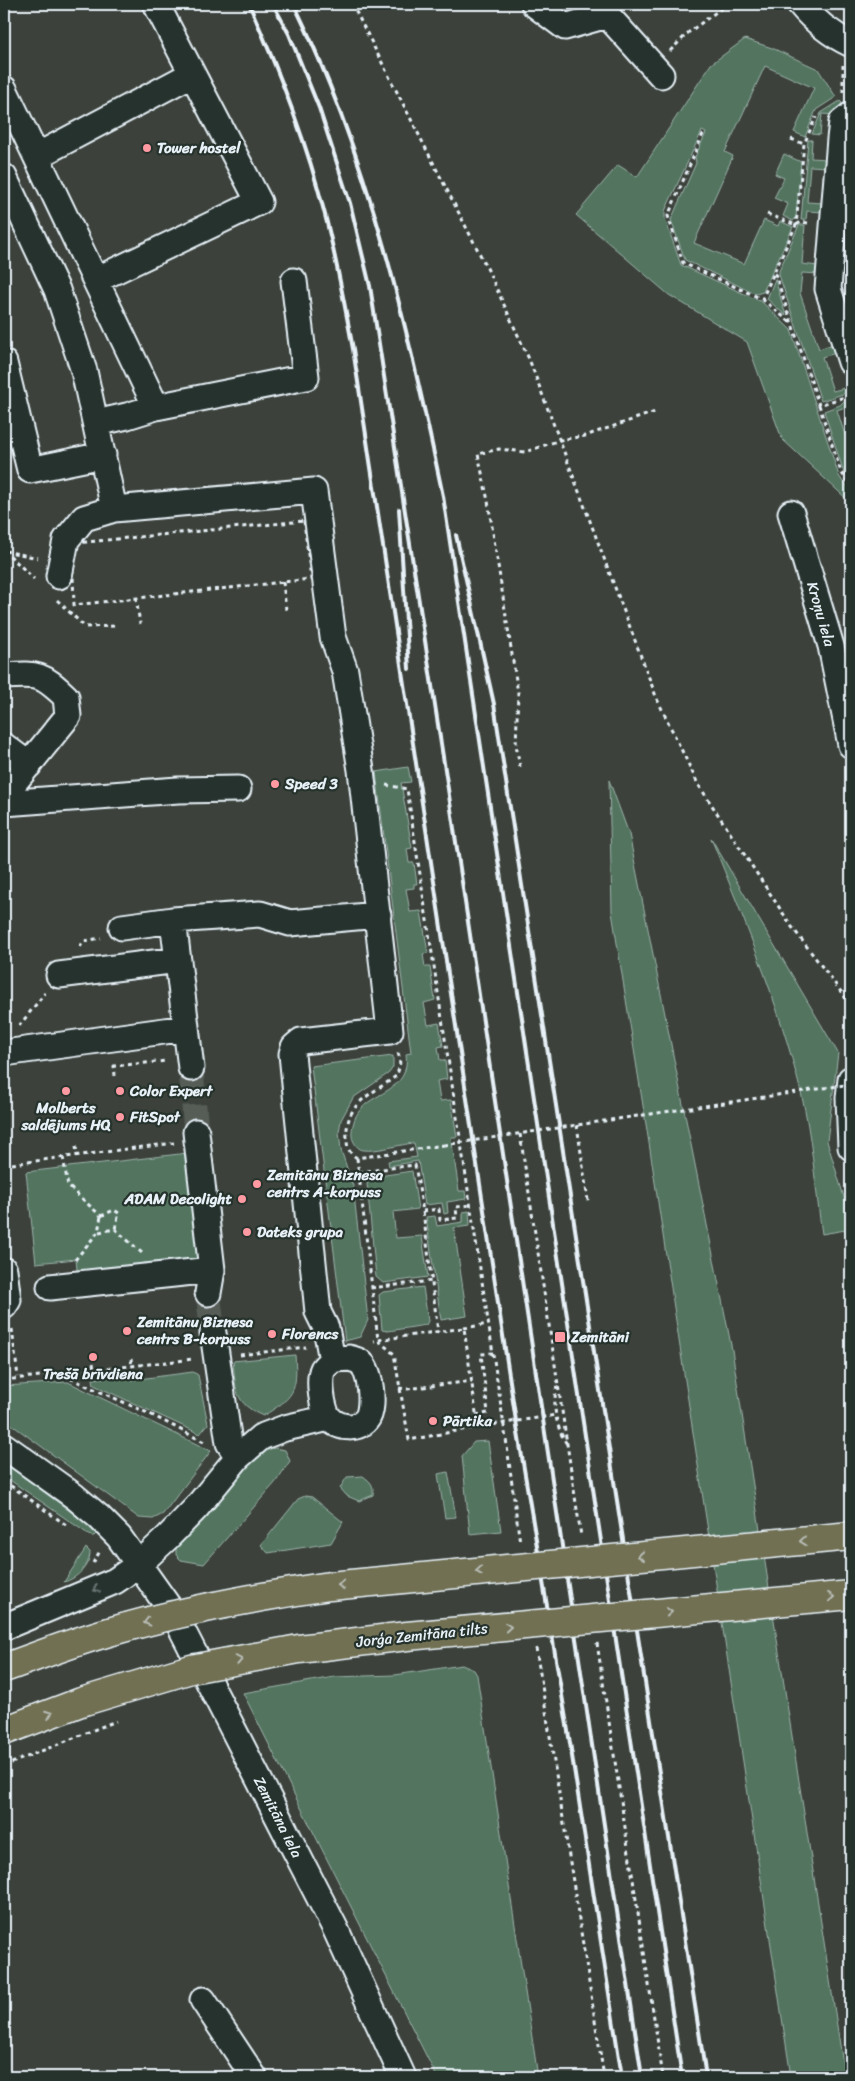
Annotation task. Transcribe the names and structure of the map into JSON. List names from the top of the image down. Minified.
{"streets":{"main road":["Jorģa Zemitāna tilts"],"street":["Kroņu iela","Zemitāna iela"]},"places":{"other":["Tower hostel","Speed 3","Molberts saldējums HQ","Color Expert","FitSpot","Zemitānu Biznesa centrs A-korpuss","ADAM Decolight","Dateks grupa","Zemitānu Biznesa centrs B-korpuss","Florencs","Trešā brīvdiena","Pārtika"],"transit":["Zemitāni"]}}
